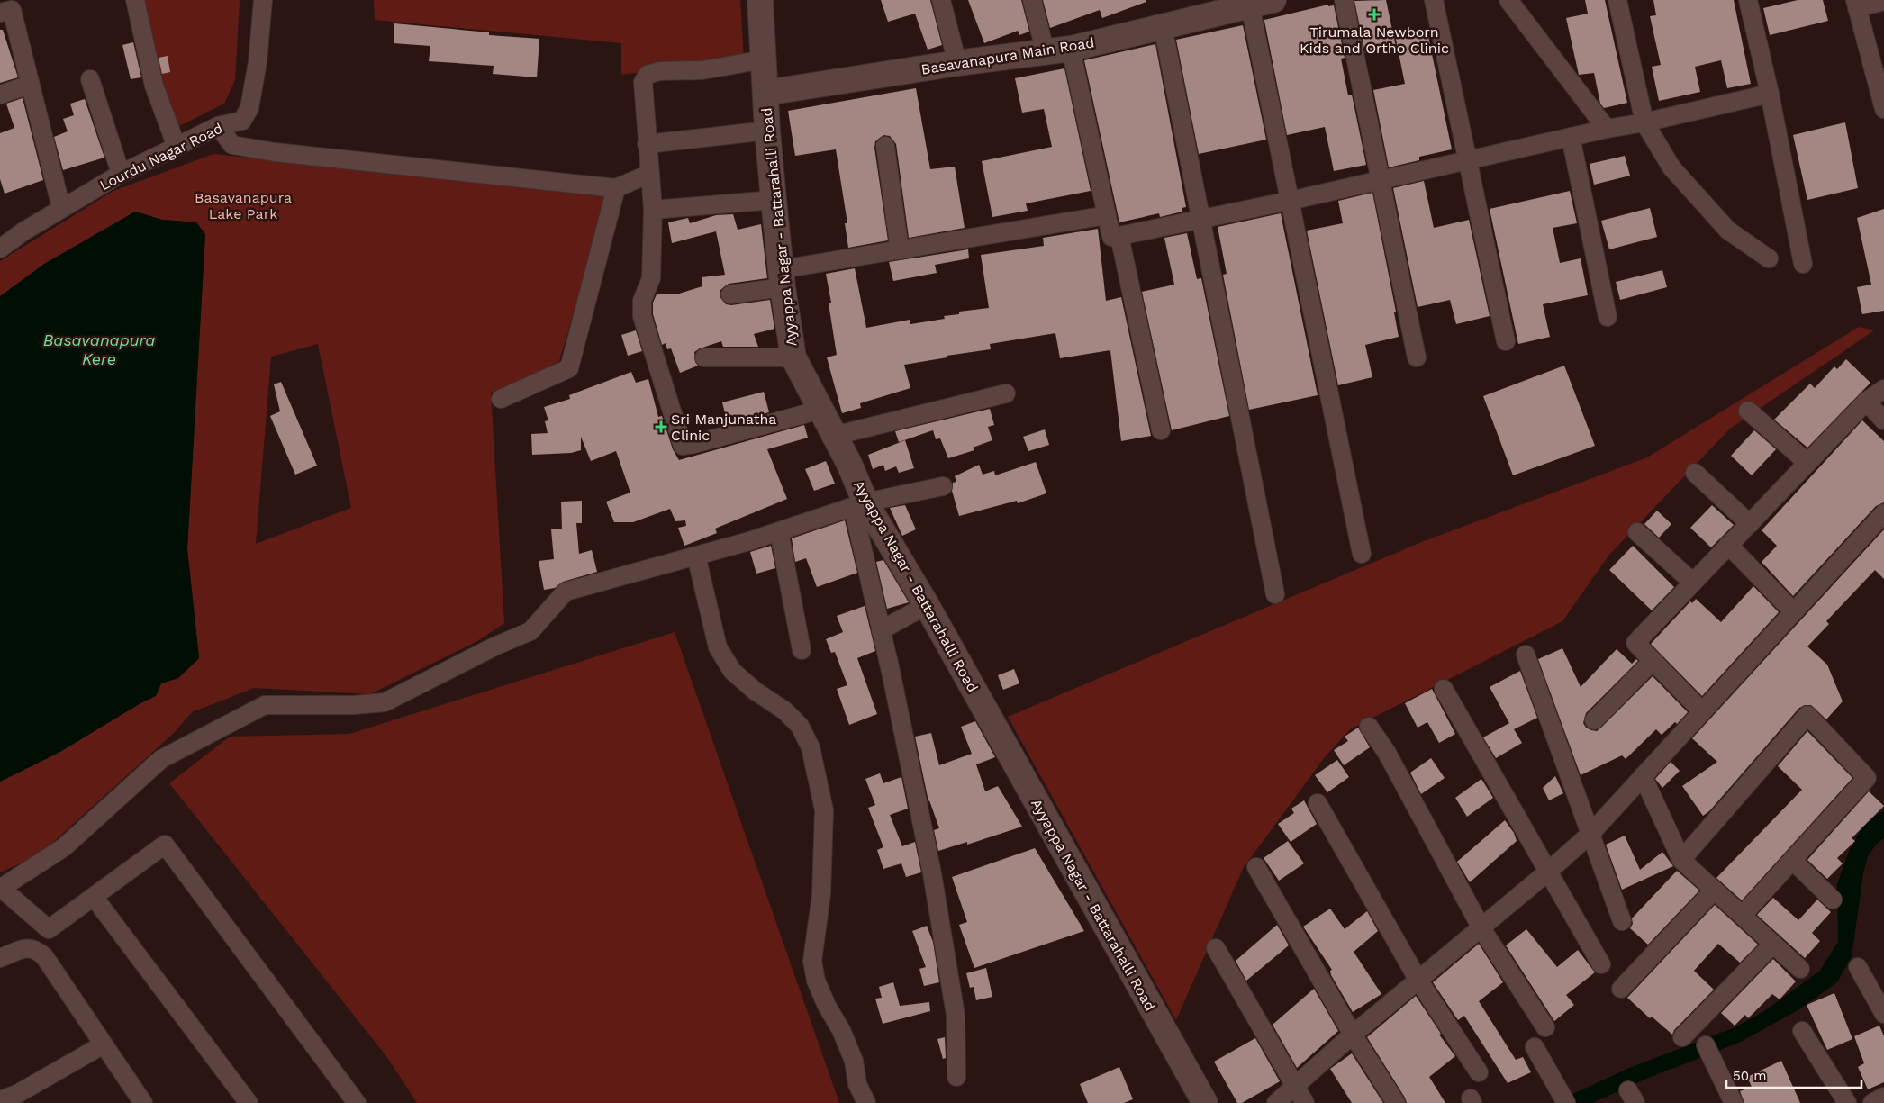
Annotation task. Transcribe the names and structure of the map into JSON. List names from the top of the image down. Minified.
{"streets":{"main road":["Basavanapura Main Road","Ayyappa Nagar - Battarahalli Road"],"street":["Lourdu Nagar Road"]},"crossings":[["Basavanapura Main Road","Ayyappa Nagar - Battarahalli Road"]],"water":["Basavanapura Kere"],"parks":["Basavanapura Lake Park"],"places":{"health":["Tirumala Newborn Kids and Ortho Clinic","Sri Manjunatha Clinic"]},"scale_bar":"50 m"}
